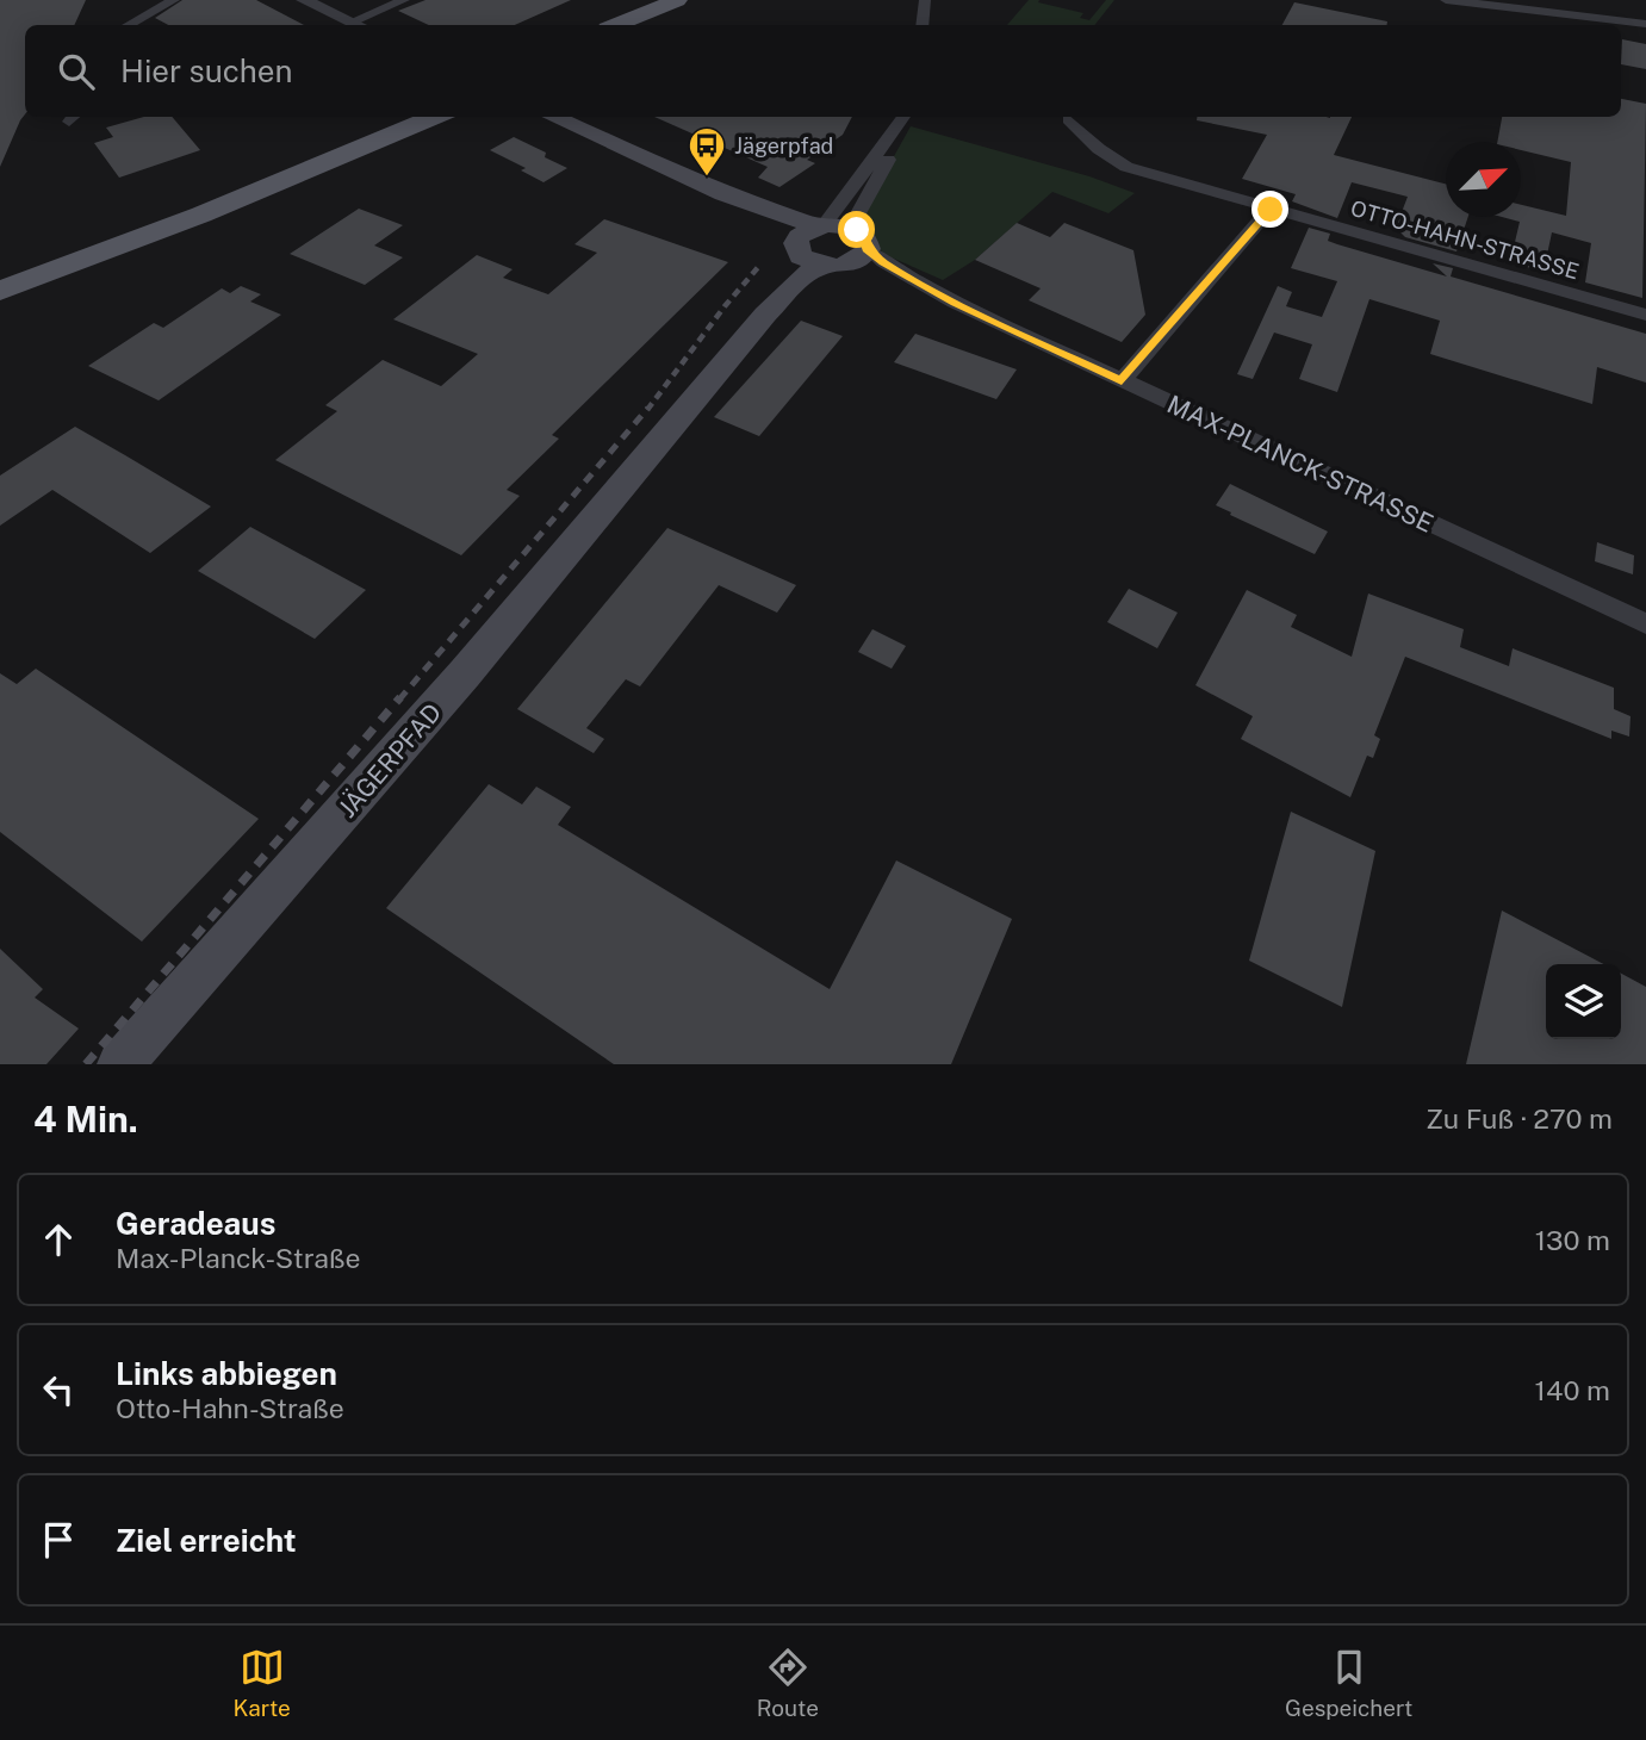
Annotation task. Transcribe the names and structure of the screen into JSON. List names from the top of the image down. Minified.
{"streets":{"main road":["MAX-PLANCK-STRASSE","JÄGERPFAD"],"street":["OTTO-HAHN-STRASSE"]},"crossings":[["MAX-PLANCK-STRASSE","JÄGERPFAD"]],"places":{"bus stop":["Jägerpfad"]},"north":"top right","page":{"search":"Hier suchen","heading":["4 Min.","Zu Fuß · 270 m"],"list":[["Geradeaus","Max-Planck-Straße","130 m"],["Links abbiegen","Otto-Hahn-Straße","140 m"],"Ziel erreicht"],"nav":["Karte","Route","Gespeichert"]}}
